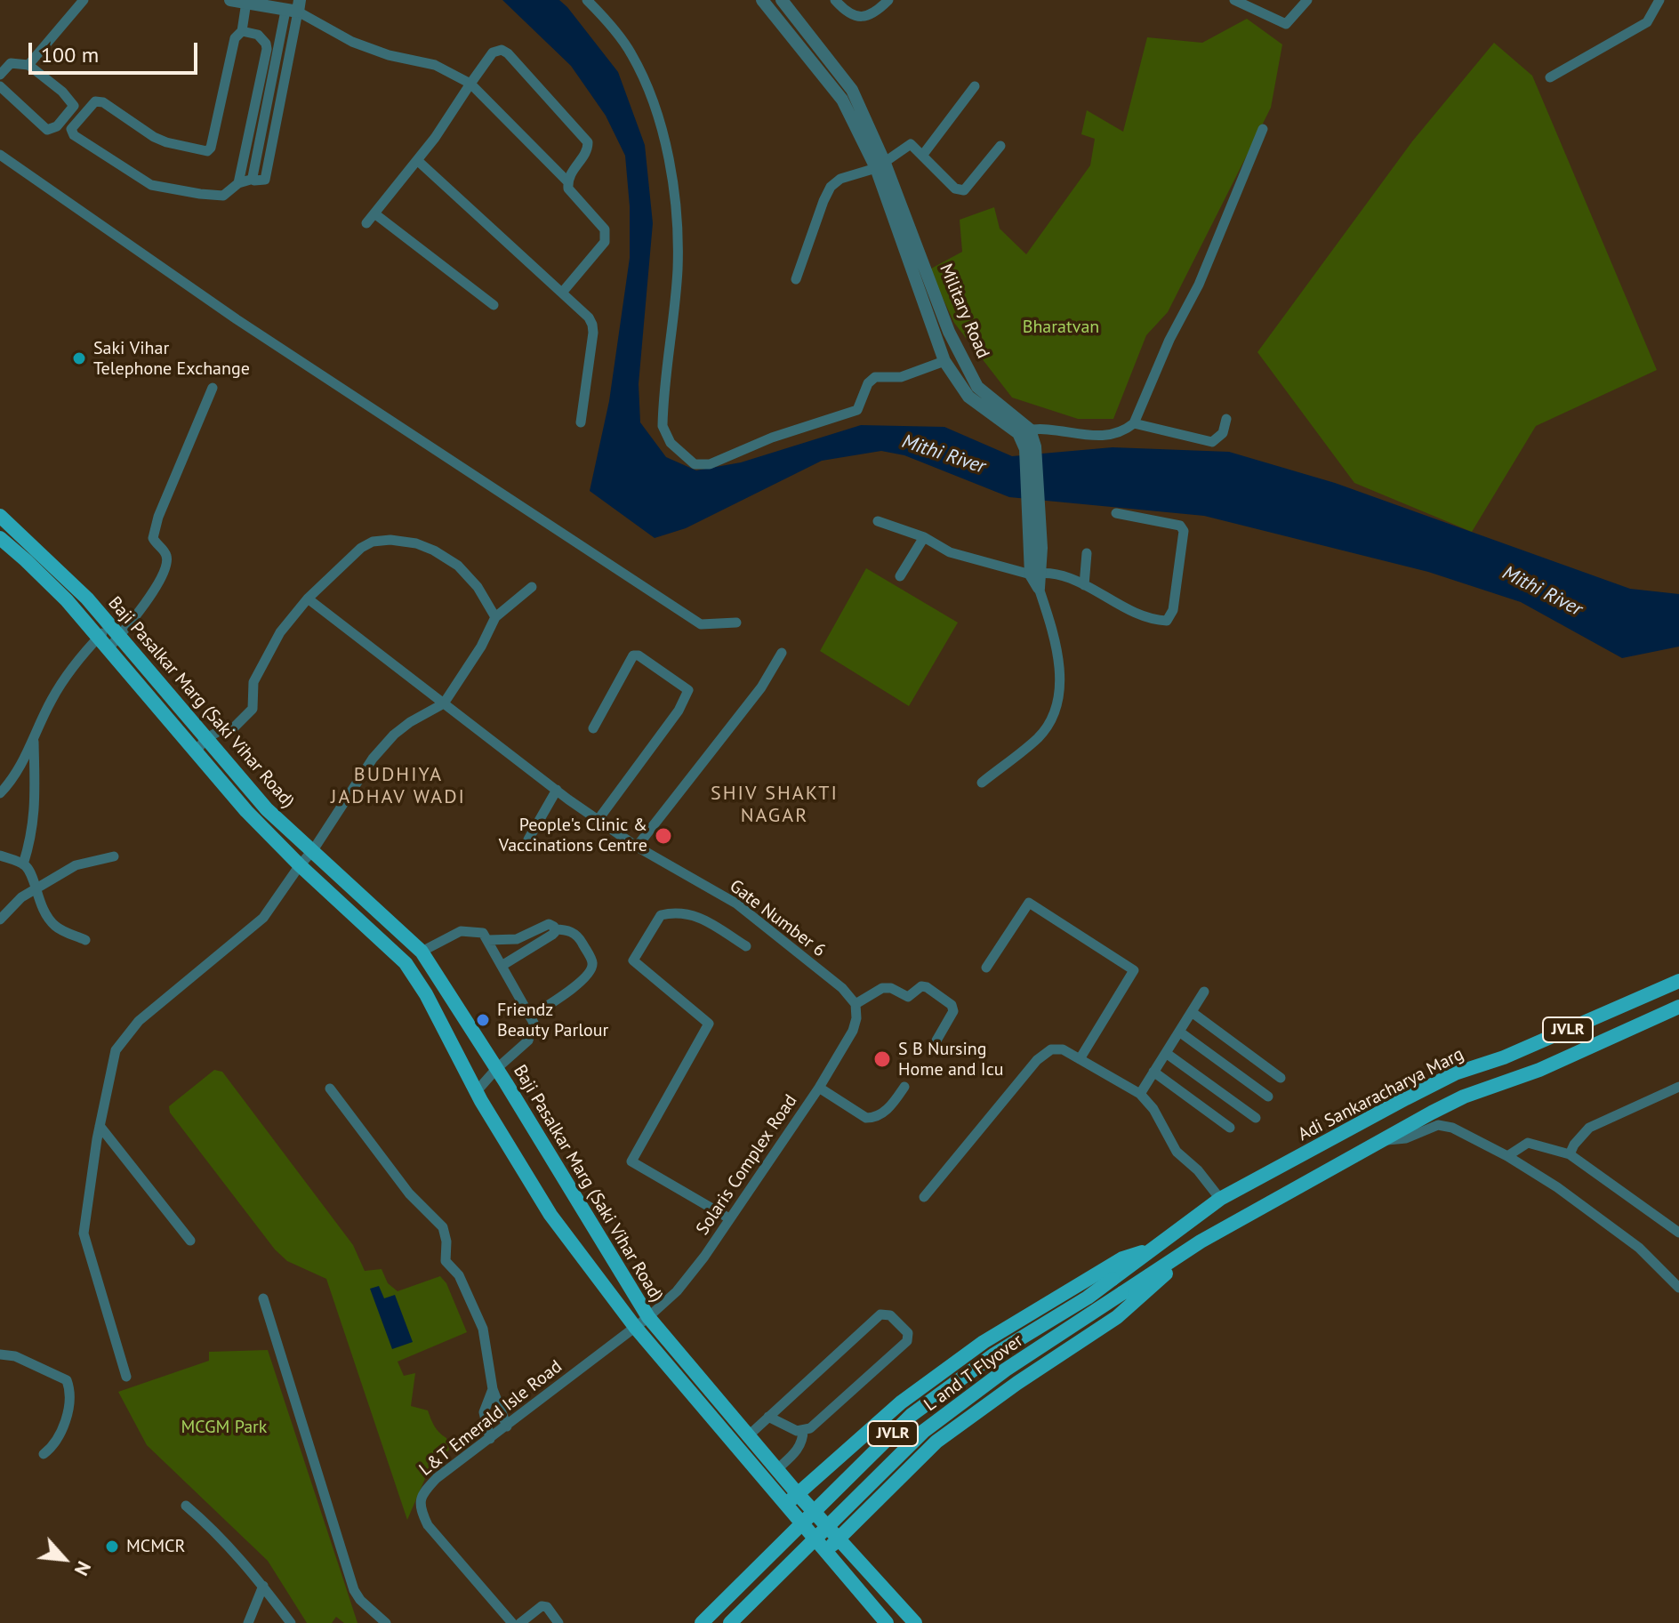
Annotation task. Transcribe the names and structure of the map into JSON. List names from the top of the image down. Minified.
{"streets":{"main road":["Baji Pasalkar Marg (Saki Vihar Road)","JVLR","Adi Sankaracharya Marg","L and T Flyover"],"street":["Military Road","Gate Number 6","Solaris Complex Road","L&T Emerald Isle Road"]},"crossings":[["Baji Pasalkar Marg (Saki Vihar Road)","Solaris Complex Road"],["Baji Pasalkar Marg (Saki Vihar Road)","L&T Emerald Isle Road"],["Gate Number 6","Solaris Complex Road"],["JVLR","L and T Flyover"],["Adi Sankaracharya Marg","L and T Flyover"],["Solaris Complex Road","L&T Emerald Isle Road"]],"districts":["BUDHIYA JADHAV WADI","SHIV SHAKTI NAGAR"],"water":["Mithi River"],"parks":["Bharatvan","MCGM Park"],"places":["Saki Vihar Telephone Exchange","People's Clinic & Vaccinations Centre","Friendz Beauty Parlour","S B Nursing Home and Icu","MCMCR"],"scale_bar":"100 m","north":"bottom right"}
